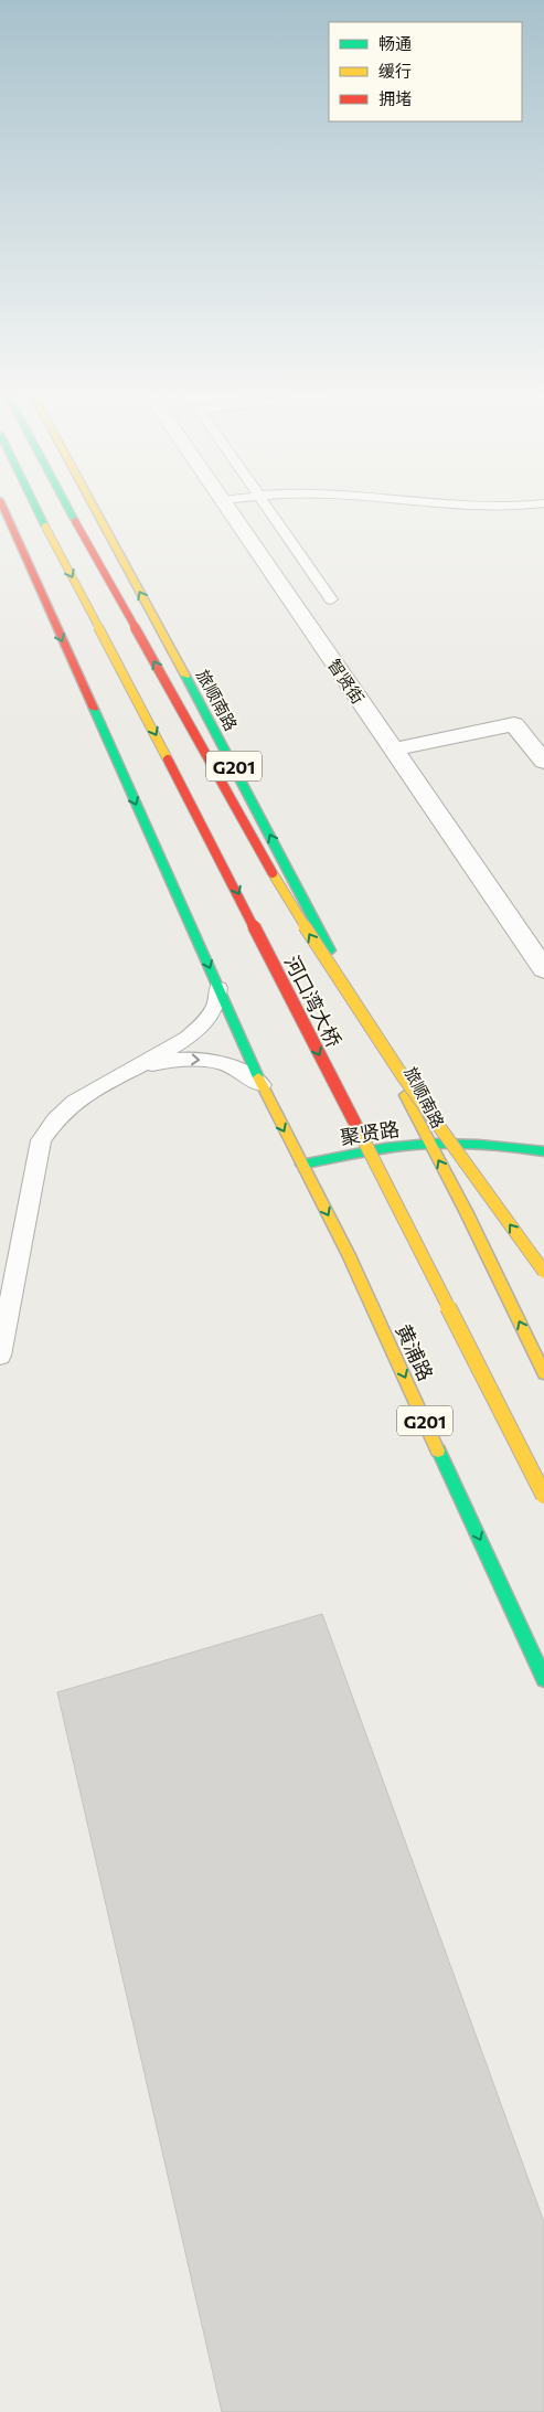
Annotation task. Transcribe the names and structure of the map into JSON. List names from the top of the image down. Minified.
{"streets":{"main road":["旅顺南路","G201","河口湾大桥","聚贤路","黄浦路"],"street":["智贤街"]},"crossings":[["旅顺南路","G201"],["旅顺南路","聚贤路"],["G201","聚贤路"],["G201","黄浦路"],["聚贤路","黄浦路"]],"one_way":["黄浦路"],"legend":["畅通","缓行","拥堵"]}
